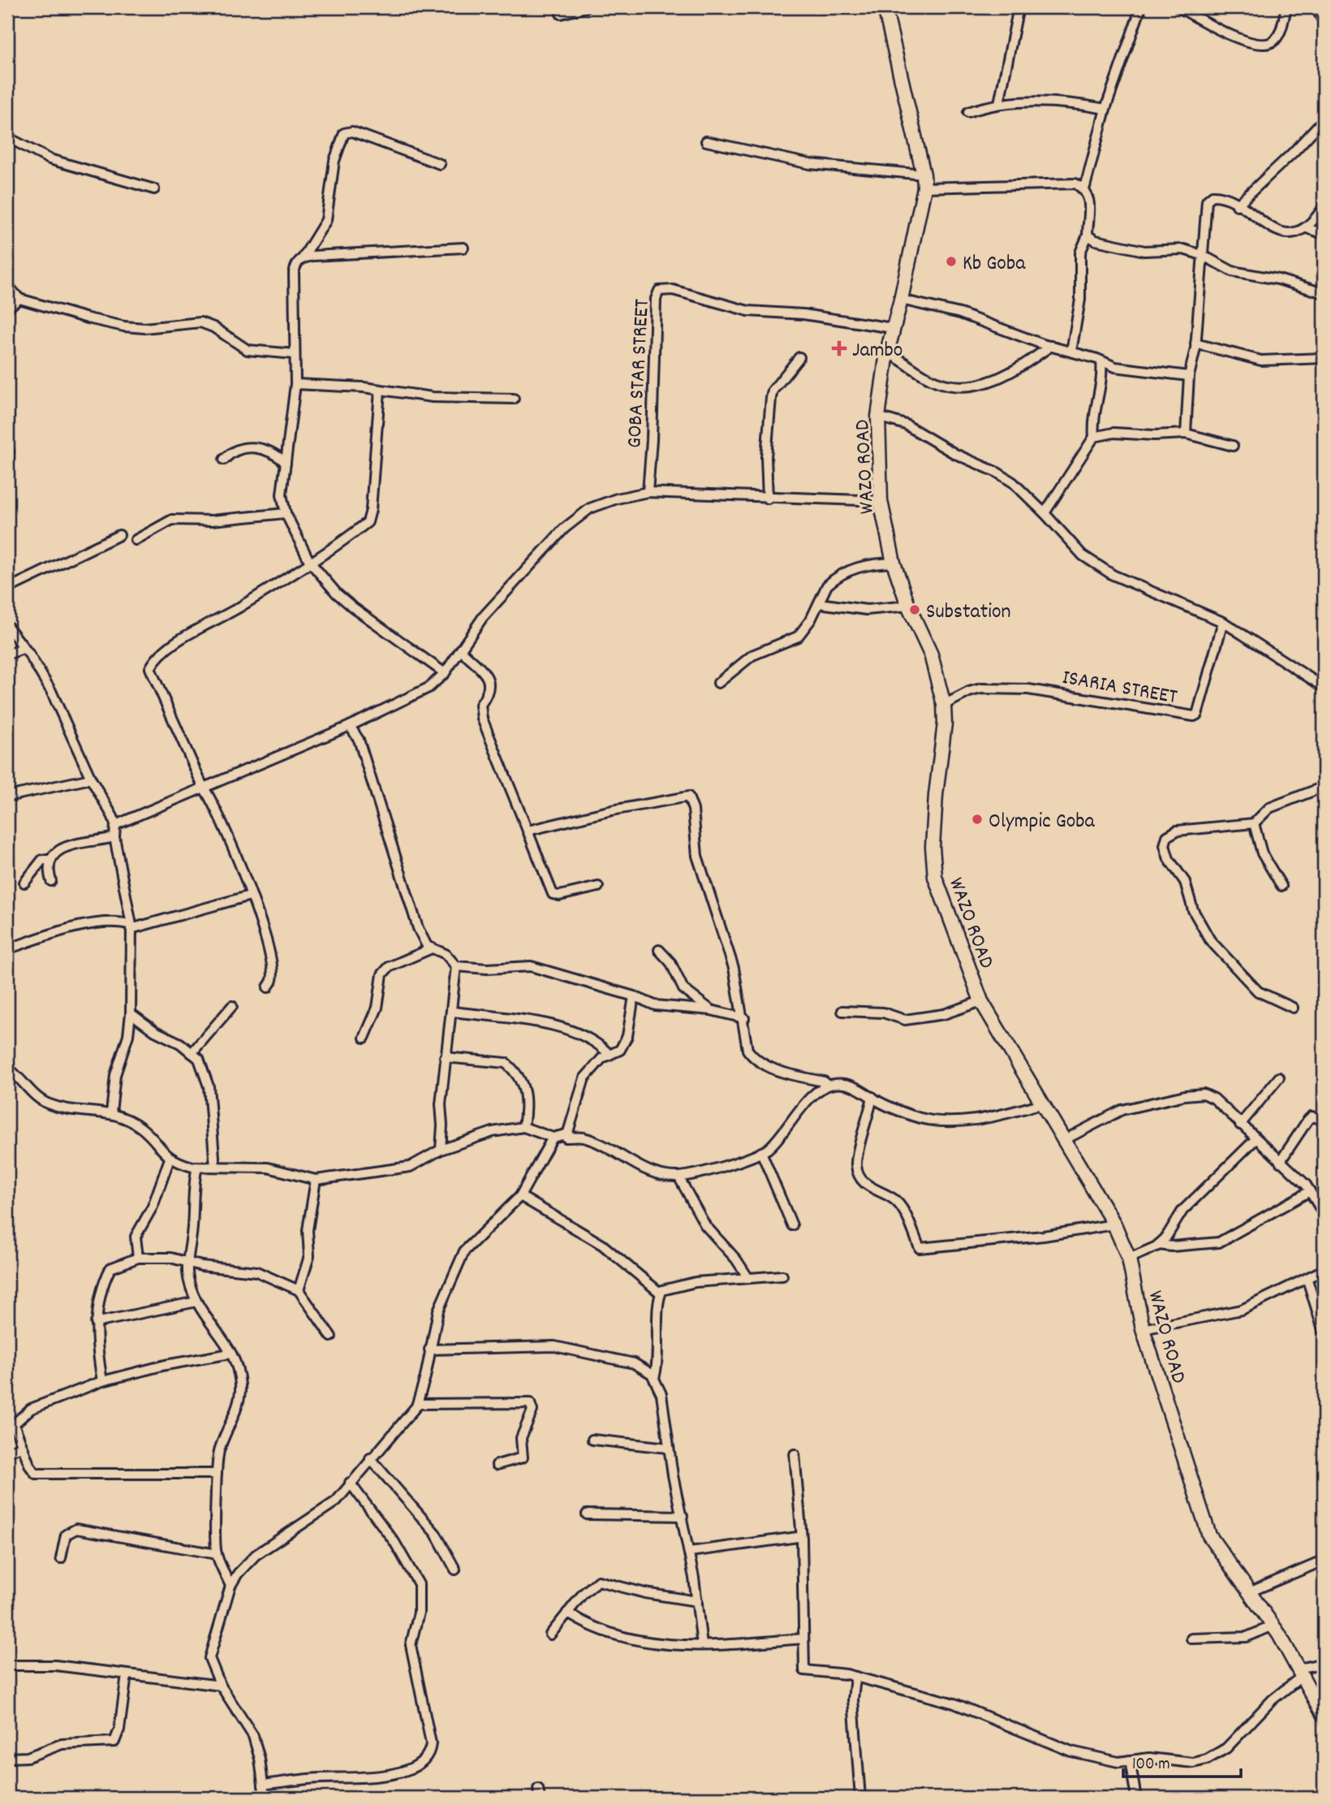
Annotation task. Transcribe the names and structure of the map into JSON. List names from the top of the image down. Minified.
{"streets":{"main road":["WAZO ROAD"],"street":["GOBA STAR STREET","ISARIA STREET"]},"crossings":[["GOBA STAR STREET","WAZO ROAD"],["WAZO ROAD","ISARIA STREET"]],"places":{"other":["Kb Goba","Substation","Olympic Goba"],"health":["Jambo"]},"scale_bar":"100 m"}
